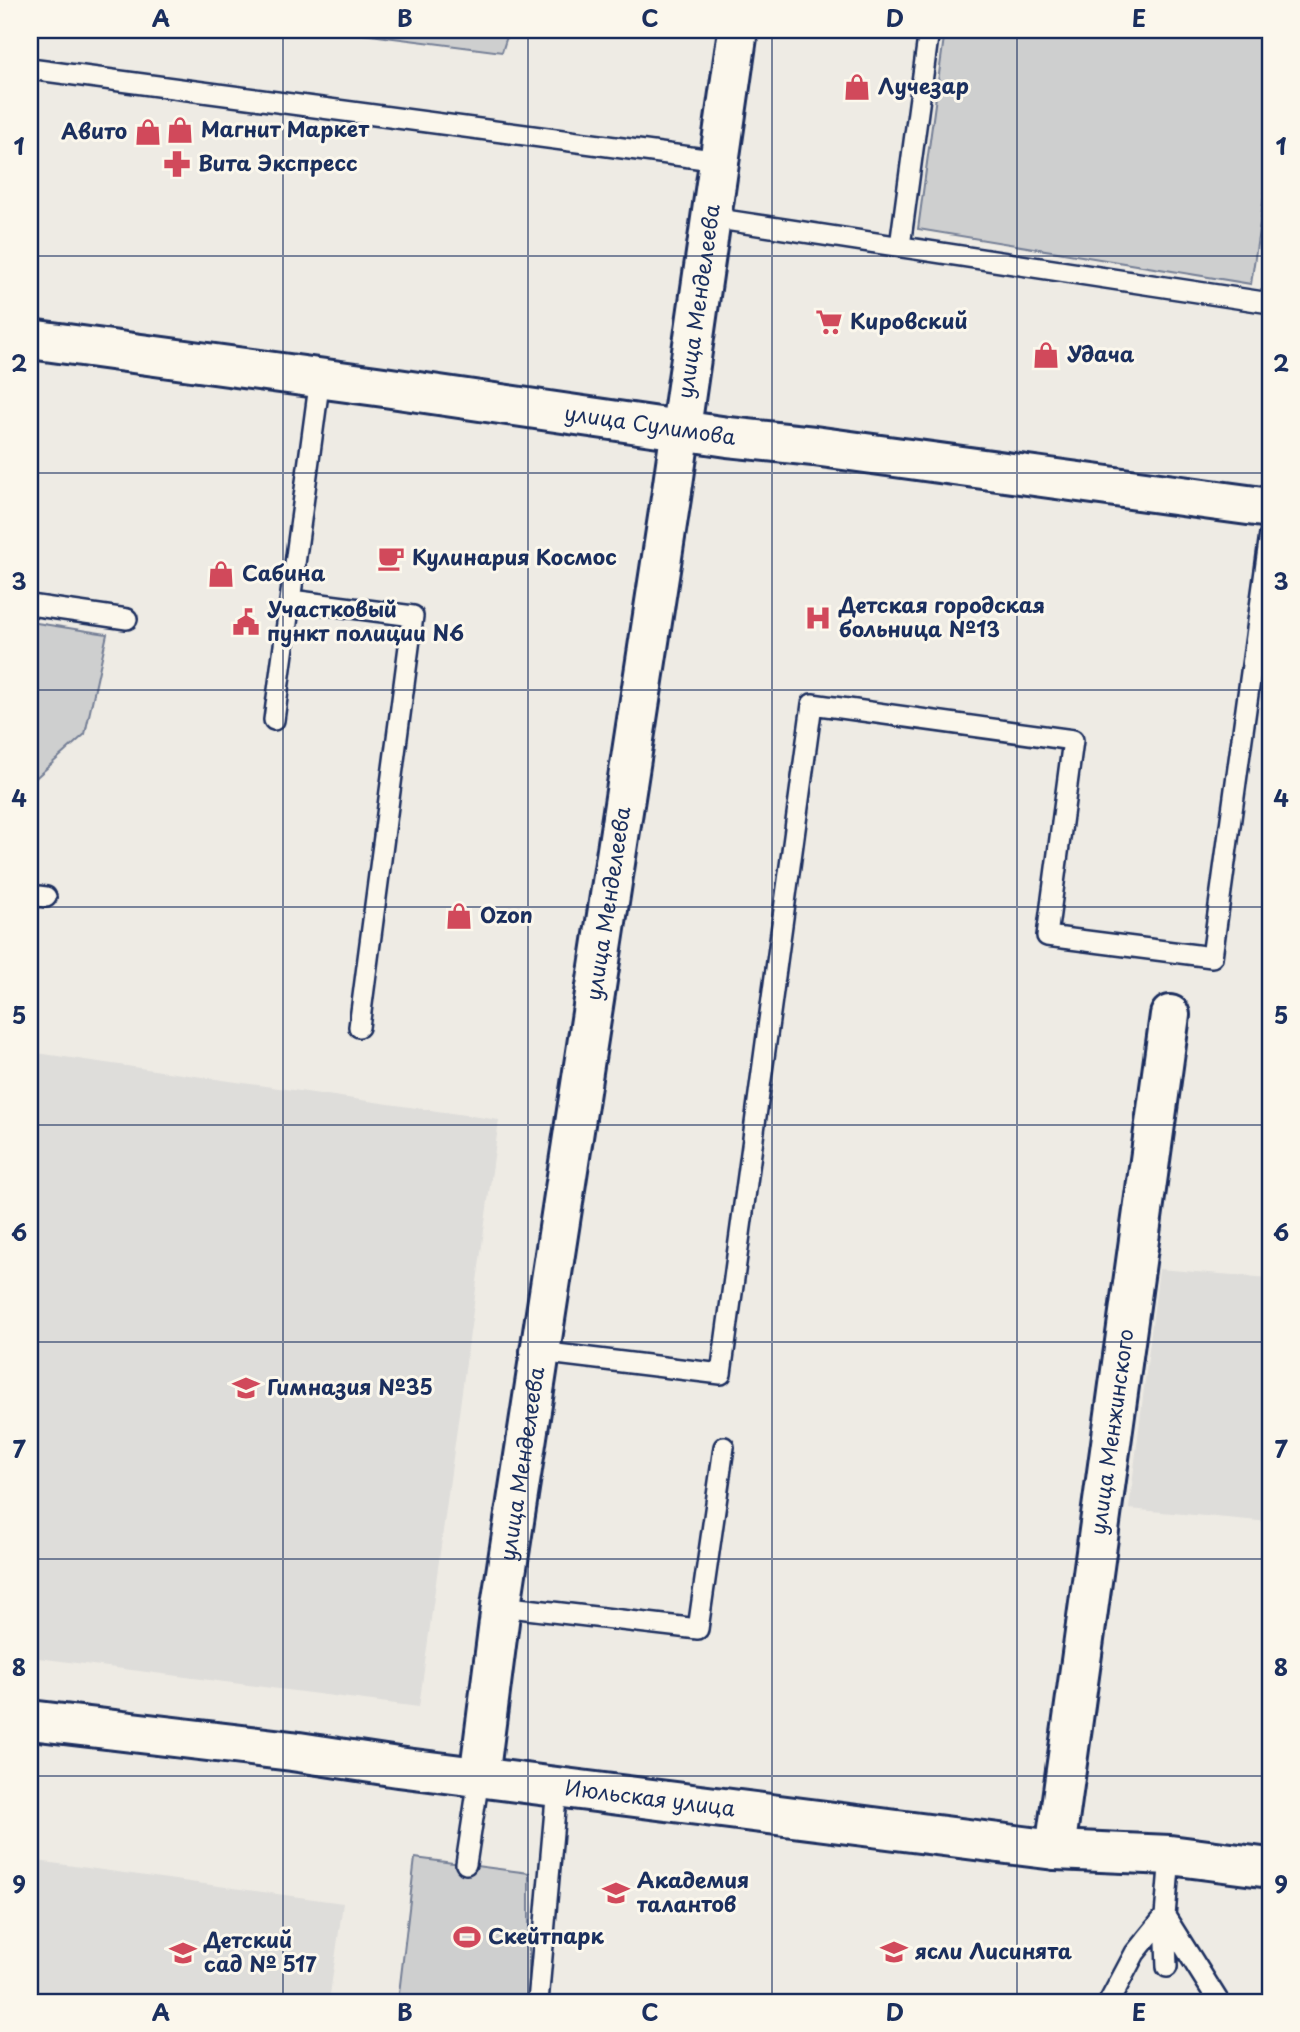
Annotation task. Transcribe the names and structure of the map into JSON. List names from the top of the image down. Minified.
{"streets":{"street":["улица Менделеева","улица Сулимова","улица Менжинского","Июльская улица"]},"crossings":[["улица Менделеева","улица Сулимова"],["улица Менделеева","Июльская улица"],["улица Менжинского","Июльская улица"]],"places":{"shop":["Лучезар","Магнит Маркет","Авито","Удача","Сабина","Ozon"],"pharmacy":["Вита Экспресс"],"supermarket":["Кировский"],"cafe":["Кулинария Космос"],"hospital":["Детская городская больница №13"],"public building":["Участковый пункт полиции N6"],"school or university":["Гимназия №35","Академия талантов","ясли Лисинята","Детский сад № 517"],"sports":["Скейтпарк"]},"grid":{"columns":["A","B","C","D","E"],"rows":["1","2","3","4","5","6","7","8","9"]}}
